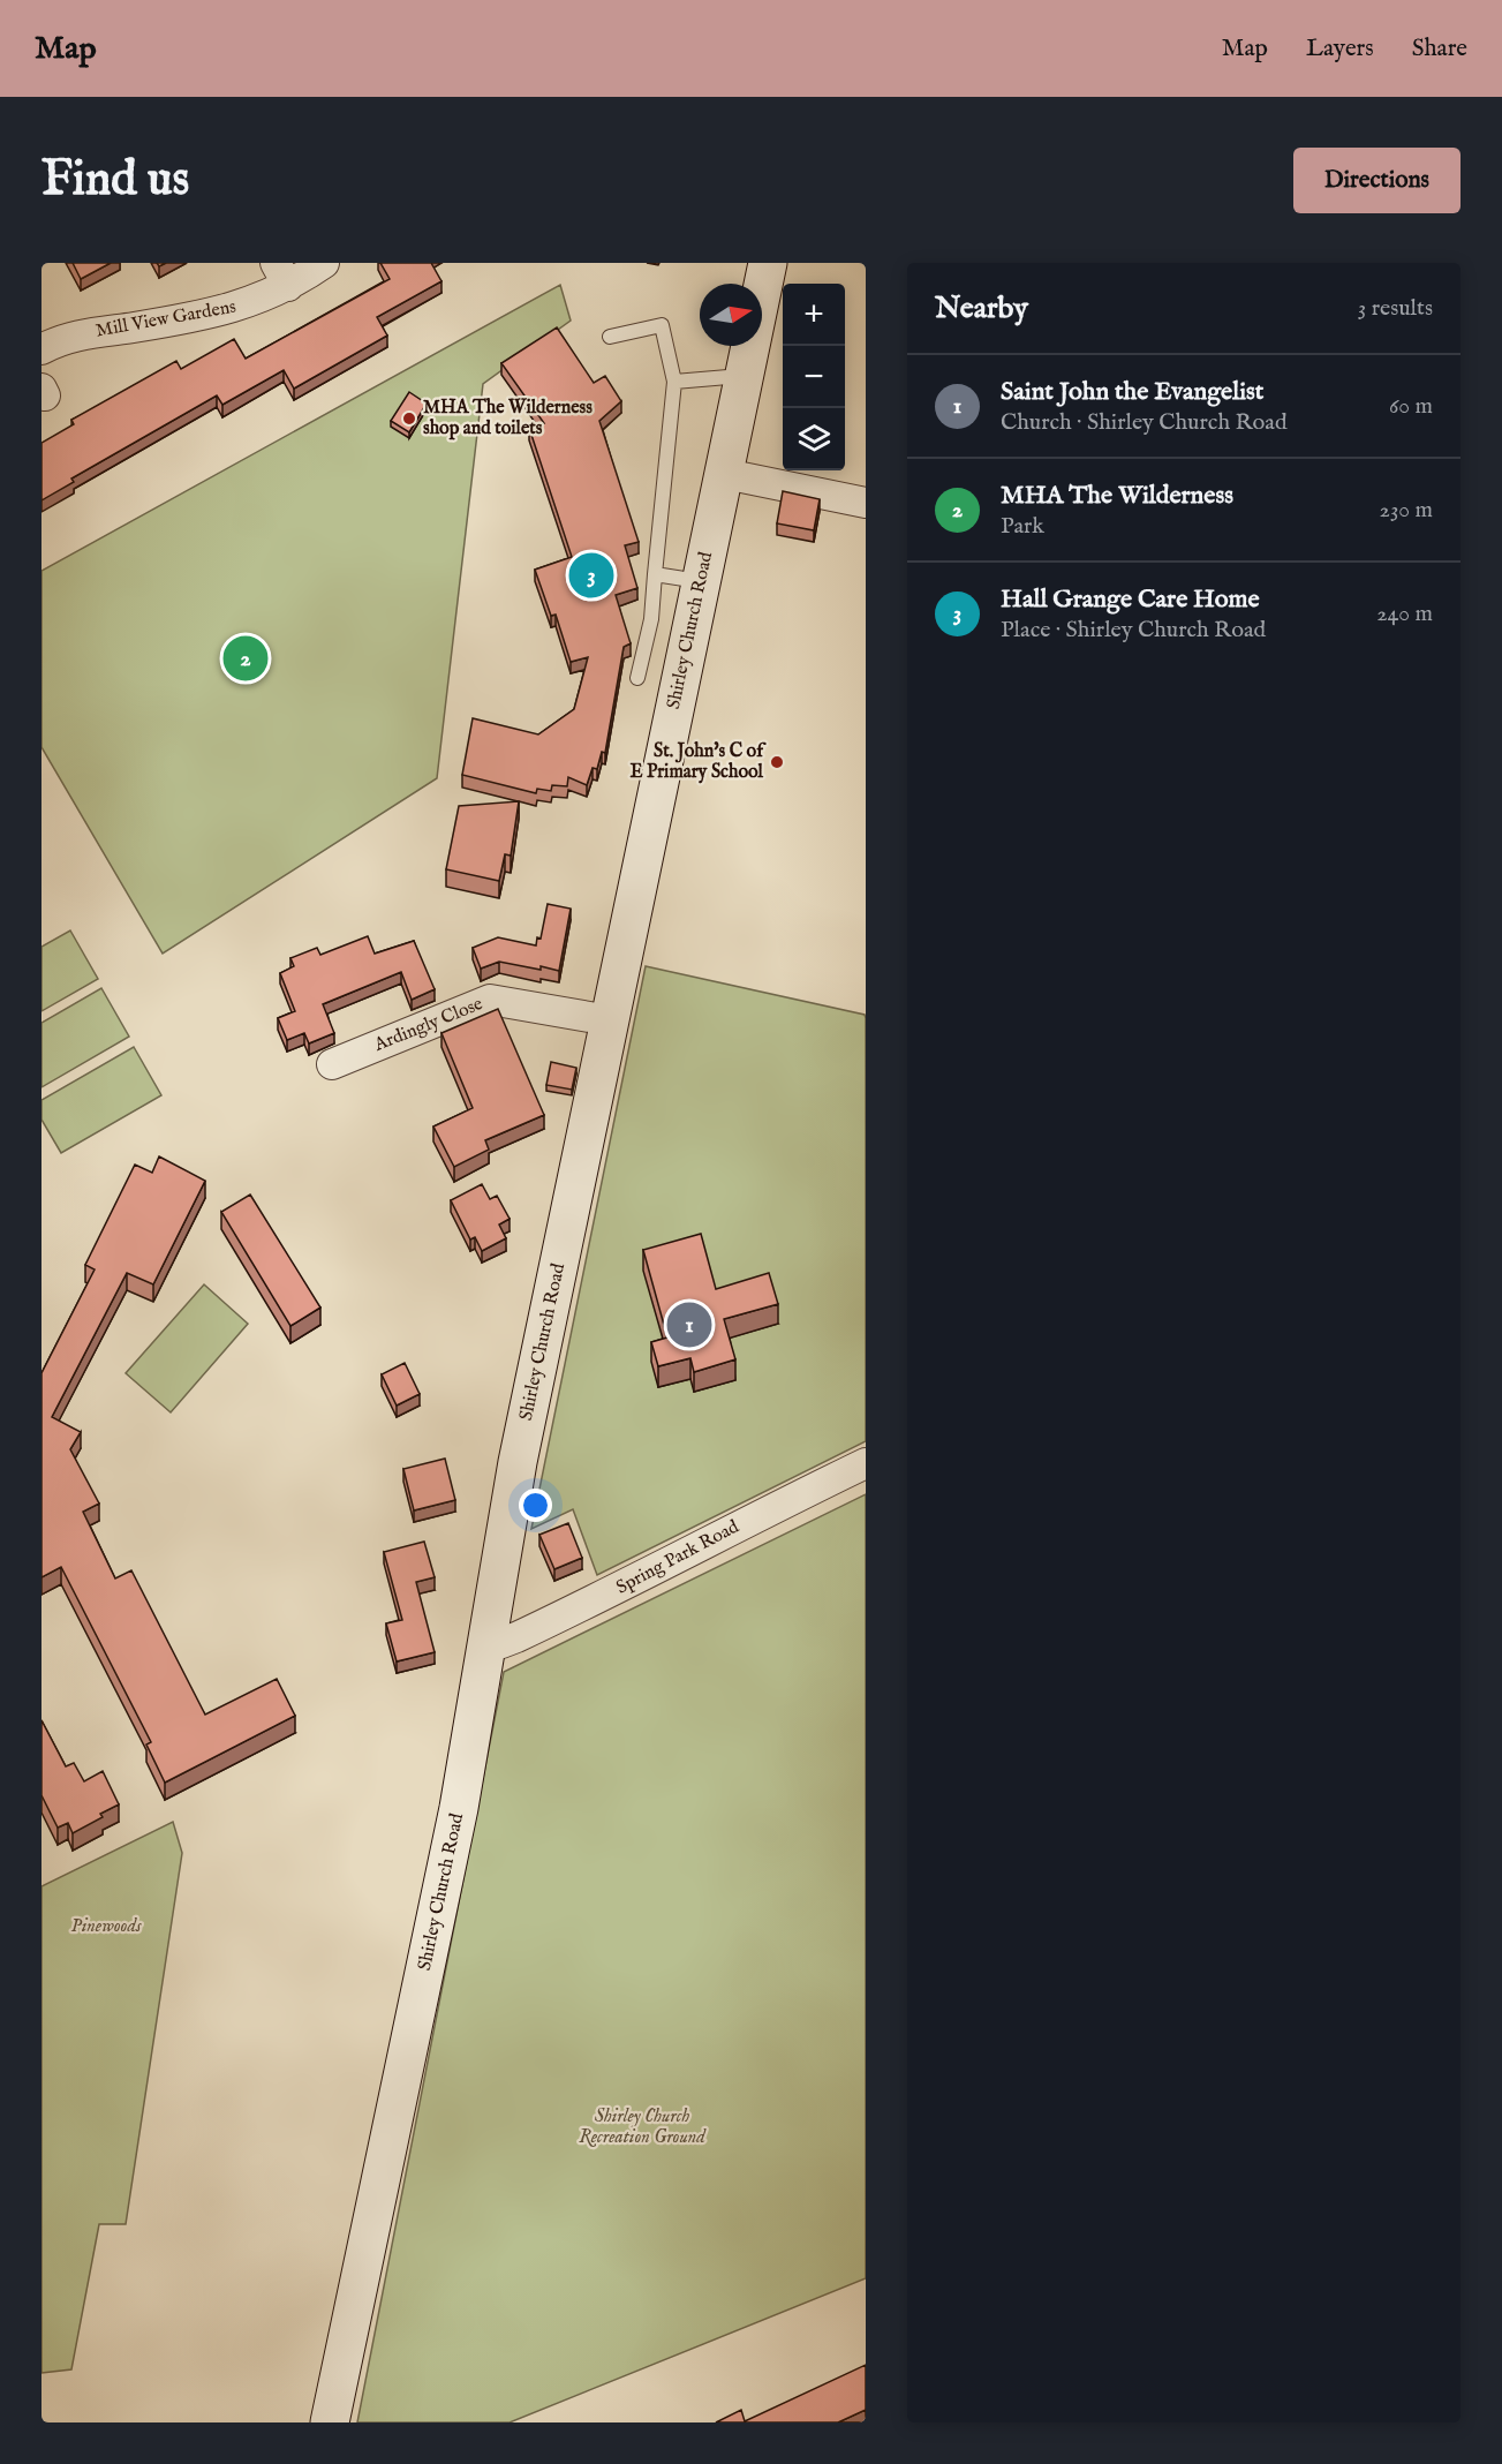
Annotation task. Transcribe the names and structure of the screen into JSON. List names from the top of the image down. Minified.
{"streets":{"street":["Mill View Gardens","Shirley Church Road","Ardingly Close","Spring Park Road"]},"crossings":[["Shirley Church Road","Ardingly Close"],["Shirley Church Road","Spring Park Road"]],"parks":["Pinewoods","Shirley Church Recreation Ground"],"places":["MHA The Wilderness shop and toilets","St. John's C of E Primary School"],"north":"right","page":{"header":"Map","nav":["Map","Layers","Share"],"buttons":"Directions","title":"Find us","heading":["Nearby","3 results"],"map_buttons":["+","−"],"list":[{"mark":"1","name":"Saint John the Evangelist","note":"Church · Shirley Church Road","value":"60 m"},{"mark":"2","name":"MHA The Wilderness","note":"Park","value":"230 m"},{"mark":"3","name":"Hall Grange Care Home","note":"Place · Shirley Church Road","value":"240 m"}],"pins":["3","2","1"]}}
